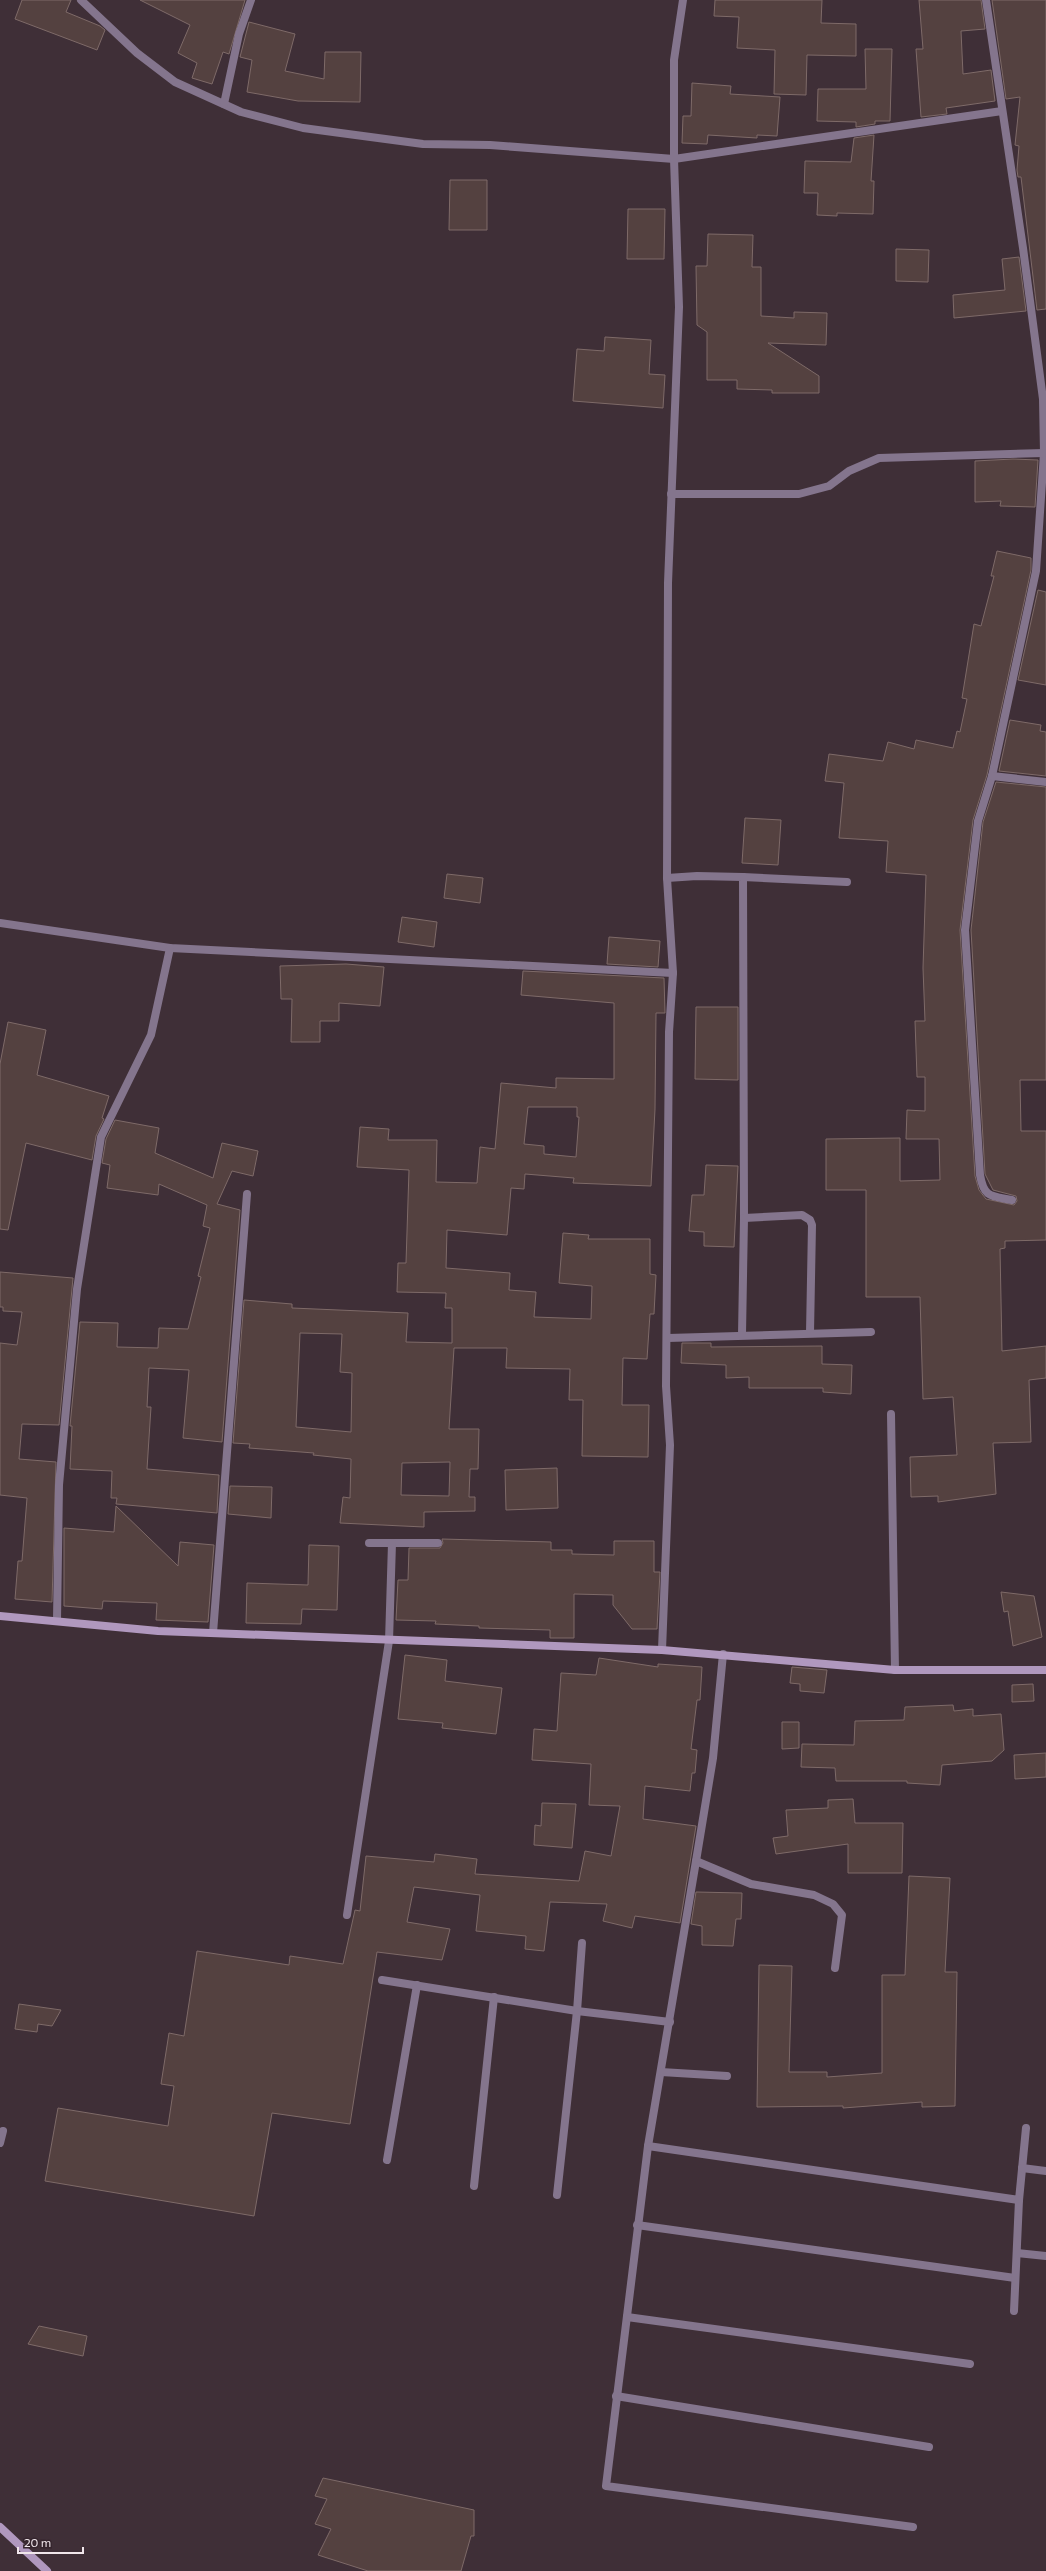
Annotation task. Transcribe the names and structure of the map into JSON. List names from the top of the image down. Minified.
{"scale_bar":"20 m"}
